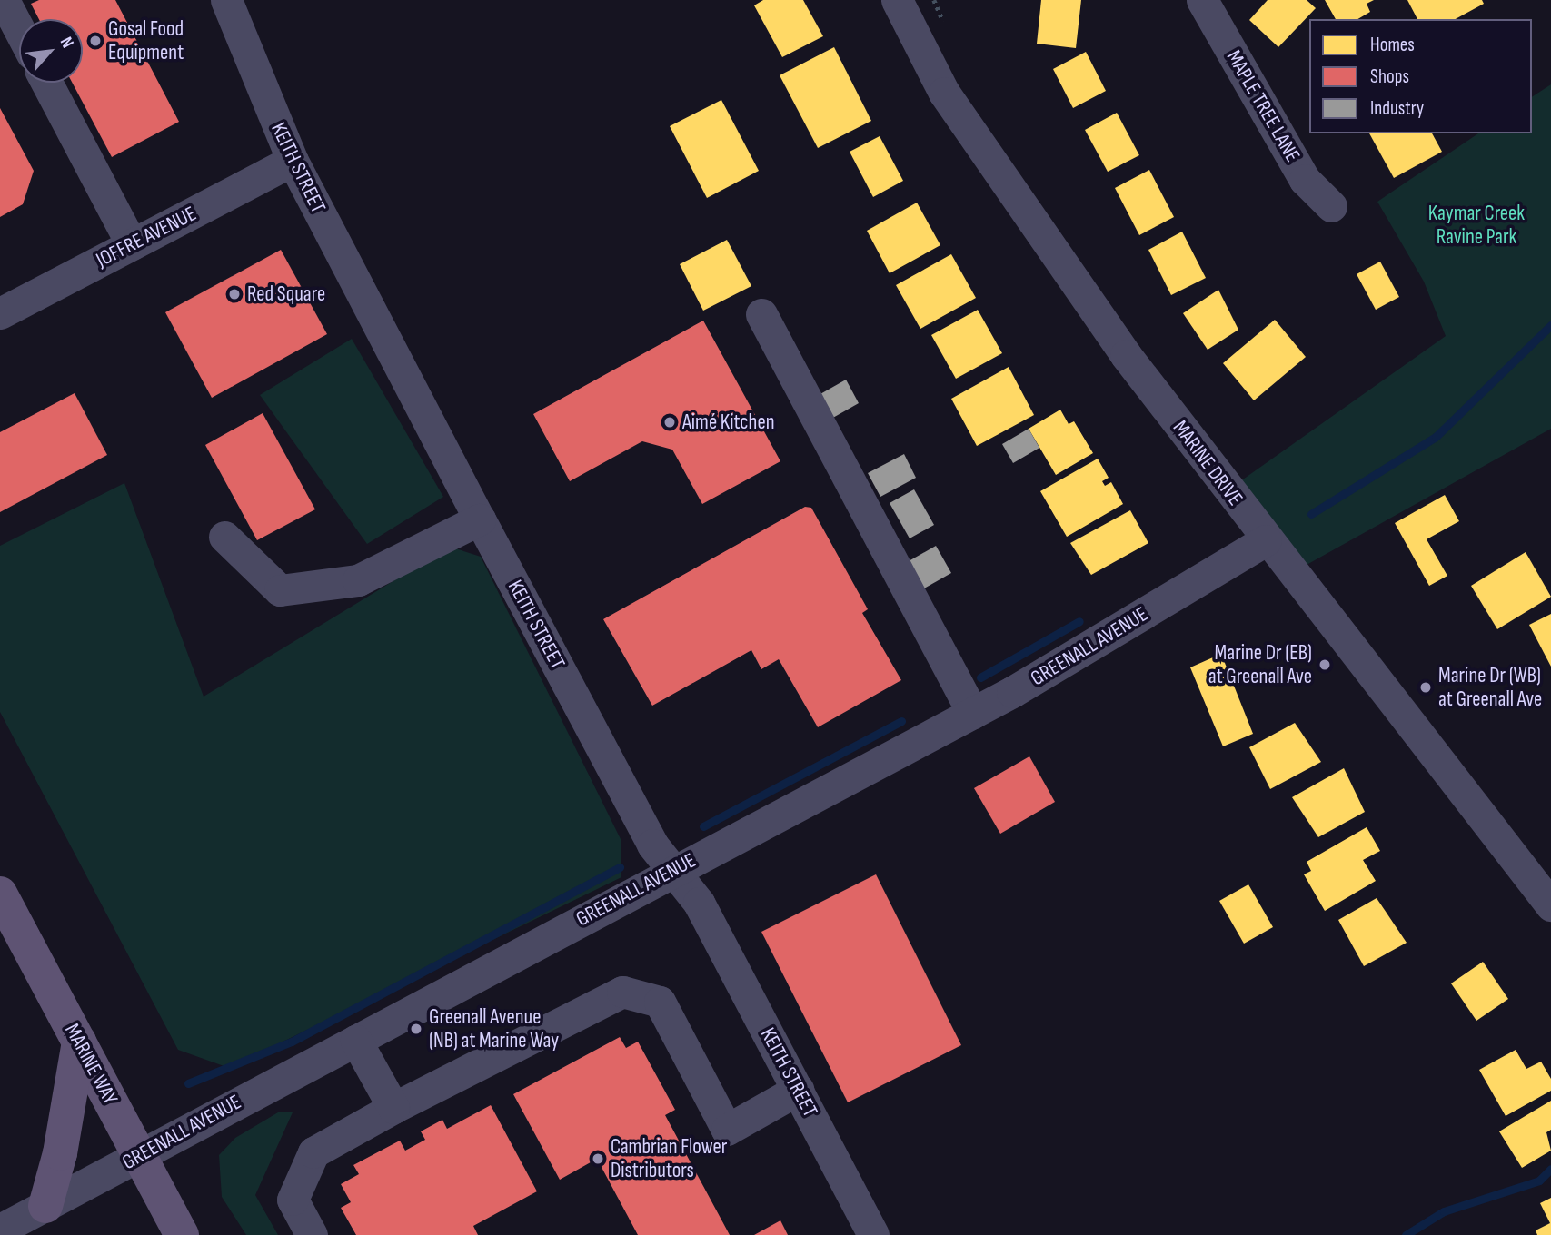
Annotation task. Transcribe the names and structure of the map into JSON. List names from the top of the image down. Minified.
{"streets":{"main road":["MARINE WAY"],"street":["MAPLE TREE LANE","KEITH STREET","JOFFRE AVENUE","MARINE DRIVE","GREENALL AVENUE"]},"crossings":[["KEITH STREET","JOFFRE AVENUE"],["KEITH STREET","GREENALL AVENUE"],["MARINE DRIVE","GREENALL AVENUE"],["GREENALL AVENUE","MARINE WAY"]],"parks":["Kaymar Creek Ravine Park"],"places":["Gosal Food Equipment","Red Square","Aimé Kitchen","Marine Dr (EB) at Greenall Ave","Marine Dr (WB) at Greenall Ave","Greenall Avenue (NB) at Marine Way","Cambrian Flower Distributors"],"legend":["Homes","Shops","Industry"],"north":"top right"}
